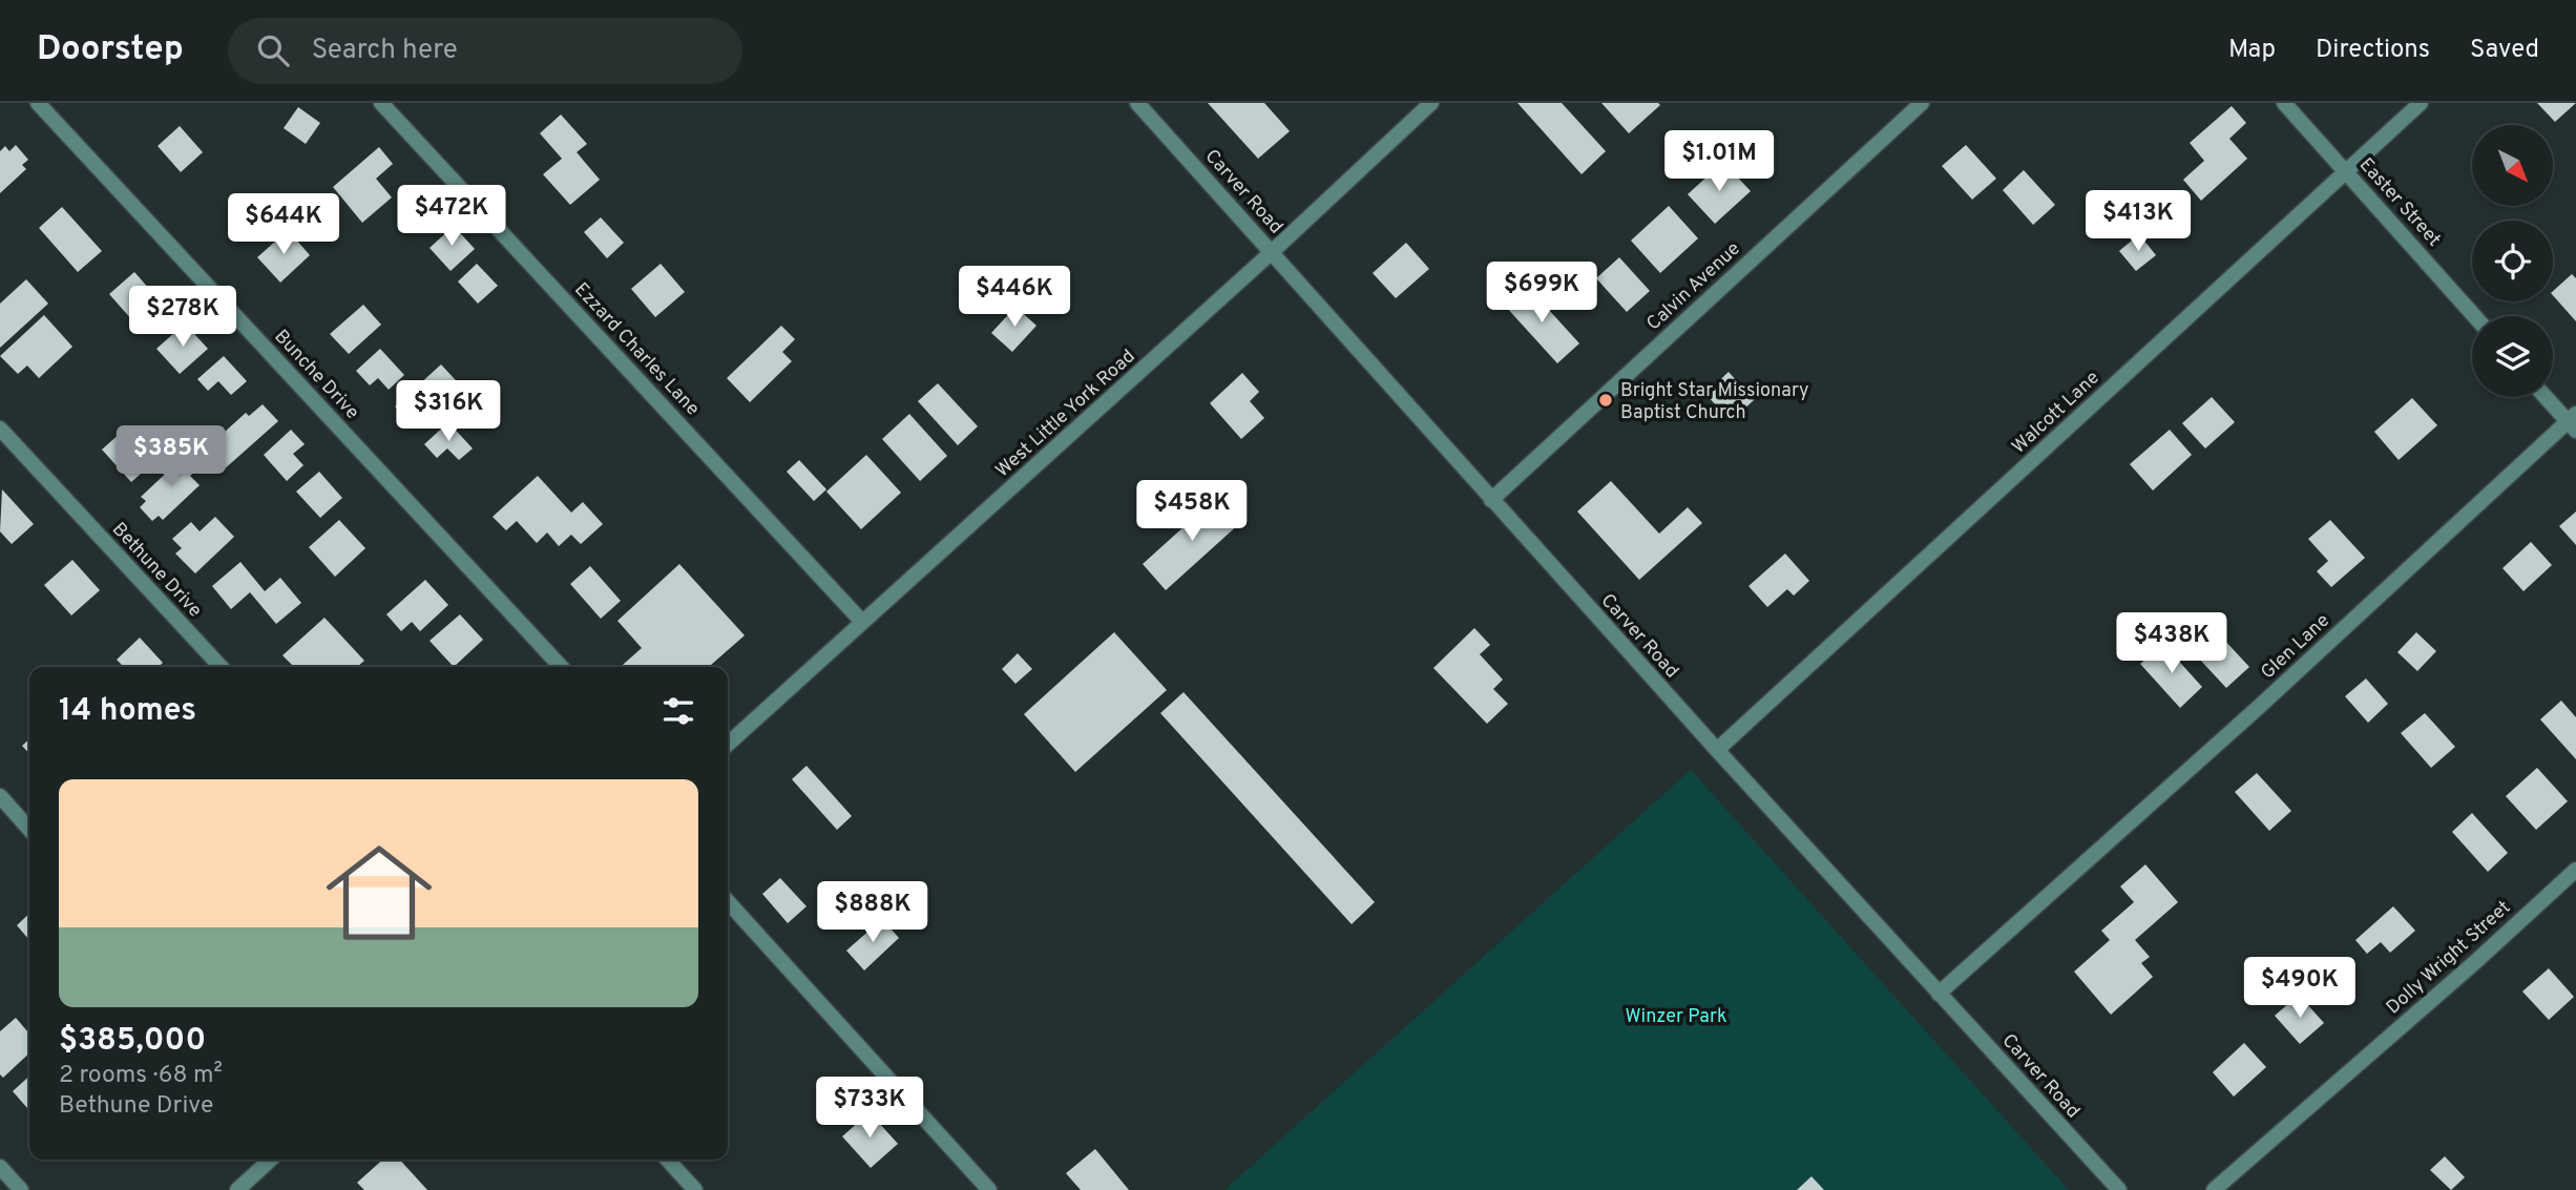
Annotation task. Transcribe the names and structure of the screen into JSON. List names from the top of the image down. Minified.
{"streets":{"street":["Carver Road","Easter Street","Calvin Avenue","Ezzard Charles Lane","Bunche Drive","Walcott Lane","West Little York Road","Bethune Drive","Glen Lane","Dolly Wright Street"]},"crossings":[["Carver Road","Calvin Avenue"],["Carver Road","Walcott Lane"],["Carver Road","West Little York Road"],["Carver Road","Glen Lane"],["Easter Street","Walcott Lane"],["Ezzard Charles Lane","West Little York Road"]],"parks":["Winzer Park"],"places":["Bright Star Missionary Baptist Church"],"north":"bottom right","page":{"header":"Doorstep","search":"Search here","nav":["Map","Directions","Saved"],"price":["$1.01M","$472K","$413K","$644K","$699K","$446K","$278K","$316K","$385K","$458K","$438K","$888K","$490K","$733K"],"heading":"14 homes","list":[{"name":"$385,000","note":"2 rooms · 68 m² · Bethune Drive"}]}}
